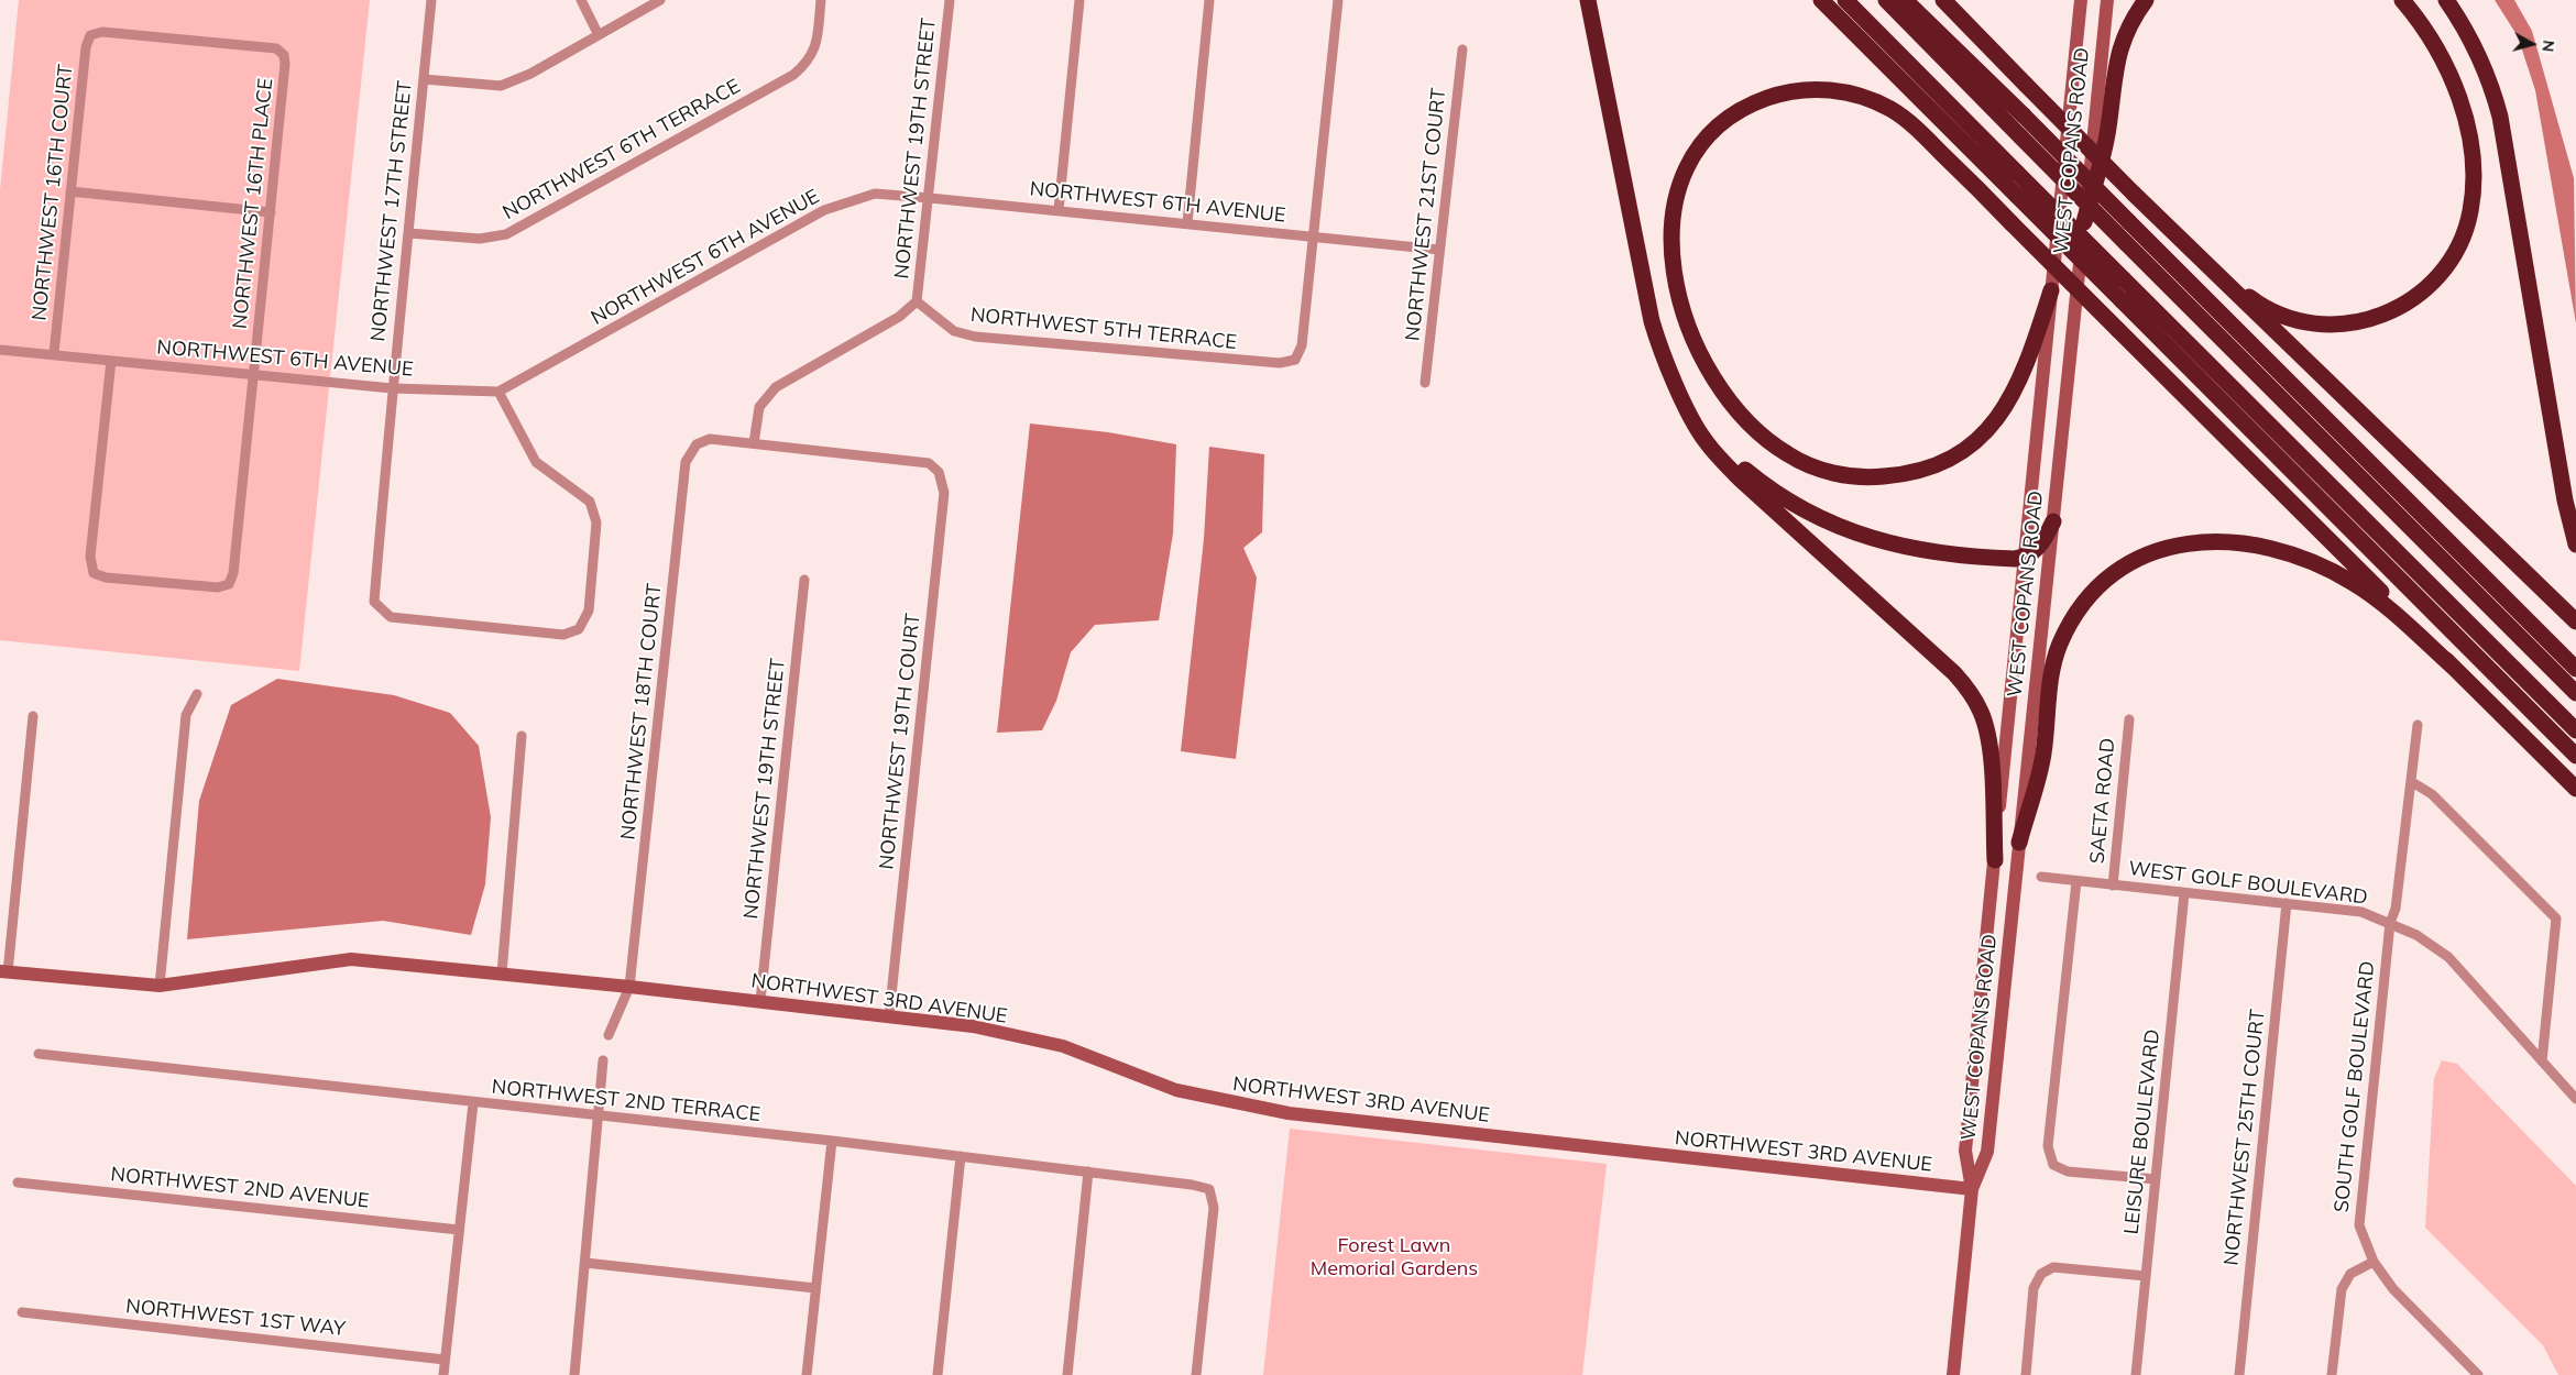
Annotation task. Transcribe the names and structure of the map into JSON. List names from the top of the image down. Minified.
{"streets":{"main road":["WEST COPANS ROAD","NORTHWEST 3RD AVENUE"],"street":["NORTHWEST 19TH STREET","NORTHWEST 6TH TERRACE","NORTHWEST 16TH COURT","NORTHWEST 6TH AVENUE","NORTHWEST 16TH PLACE","NORTHWEST 17TH STREET","NORTHWEST 21ST COURT","NORTHWEST 5TH TERRACE","NORTHWEST 18TH COURT","NORTHWEST 19TH COURT","SAETA ROAD","WEST GOLF BOULEVARD","SOUTH GOLF BOULEVARD","NORTHWEST 2ND TERRACE","LEISURE BOULEVARD","NORTHWEST 25TH COURT","NORTHWEST 2ND AVENUE","NORTHWEST 1ST WAY"]},"crossings":[["NORTHWEST 19TH STREET","NORTHWEST 6TH AVENUE"],["NORTHWEST 19TH STREET","NORTHWEST 5TH TERRACE"],["NORTHWEST 19TH STREET","NORTHWEST 3RD AVENUE"],["NORTHWEST 6TH TERRACE","NORTHWEST 17TH STREET"],["WEST COPANS ROAD","NORTHWEST 3RD AVENUE"],["NORTHWEST 16TH COURT","NORTHWEST 6TH AVENUE"],["NORTHWEST 16TH COURT","NORTHWEST 16TH PLACE"],["NORTHWEST 6TH AVENUE","NORTHWEST 16TH PLACE"],["NORTHWEST 6TH AVENUE","NORTHWEST 17TH STREET"],["NORTHWEST 6TH AVENUE","NORTHWEST 21ST COURT"],["NORTHWEST 6TH AVENUE","NORTHWEST 5TH TERRACE"],["NORTHWEST 18TH COURT","NORTHWEST 19TH COURT"],["NORTHWEST 18TH COURT","NORTHWEST 3RD AVENUE"],["NORTHWEST 19TH COURT","NORTHWEST 3RD AVENUE"],["SAETA ROAD","WEST GOLF BOULEVARD"],["WEST GOLF BOULEVARD","SOUTH GOLF BOULEVARD"],["WEST GOLF BOULEVARD","LEISURE BOULEVARD"],["WEST GOLF BOULEVARD","NORTHWEST 25TH COURT"]],"parks":["Forest Lawn Memorial Gardens"],"north":"right"}
